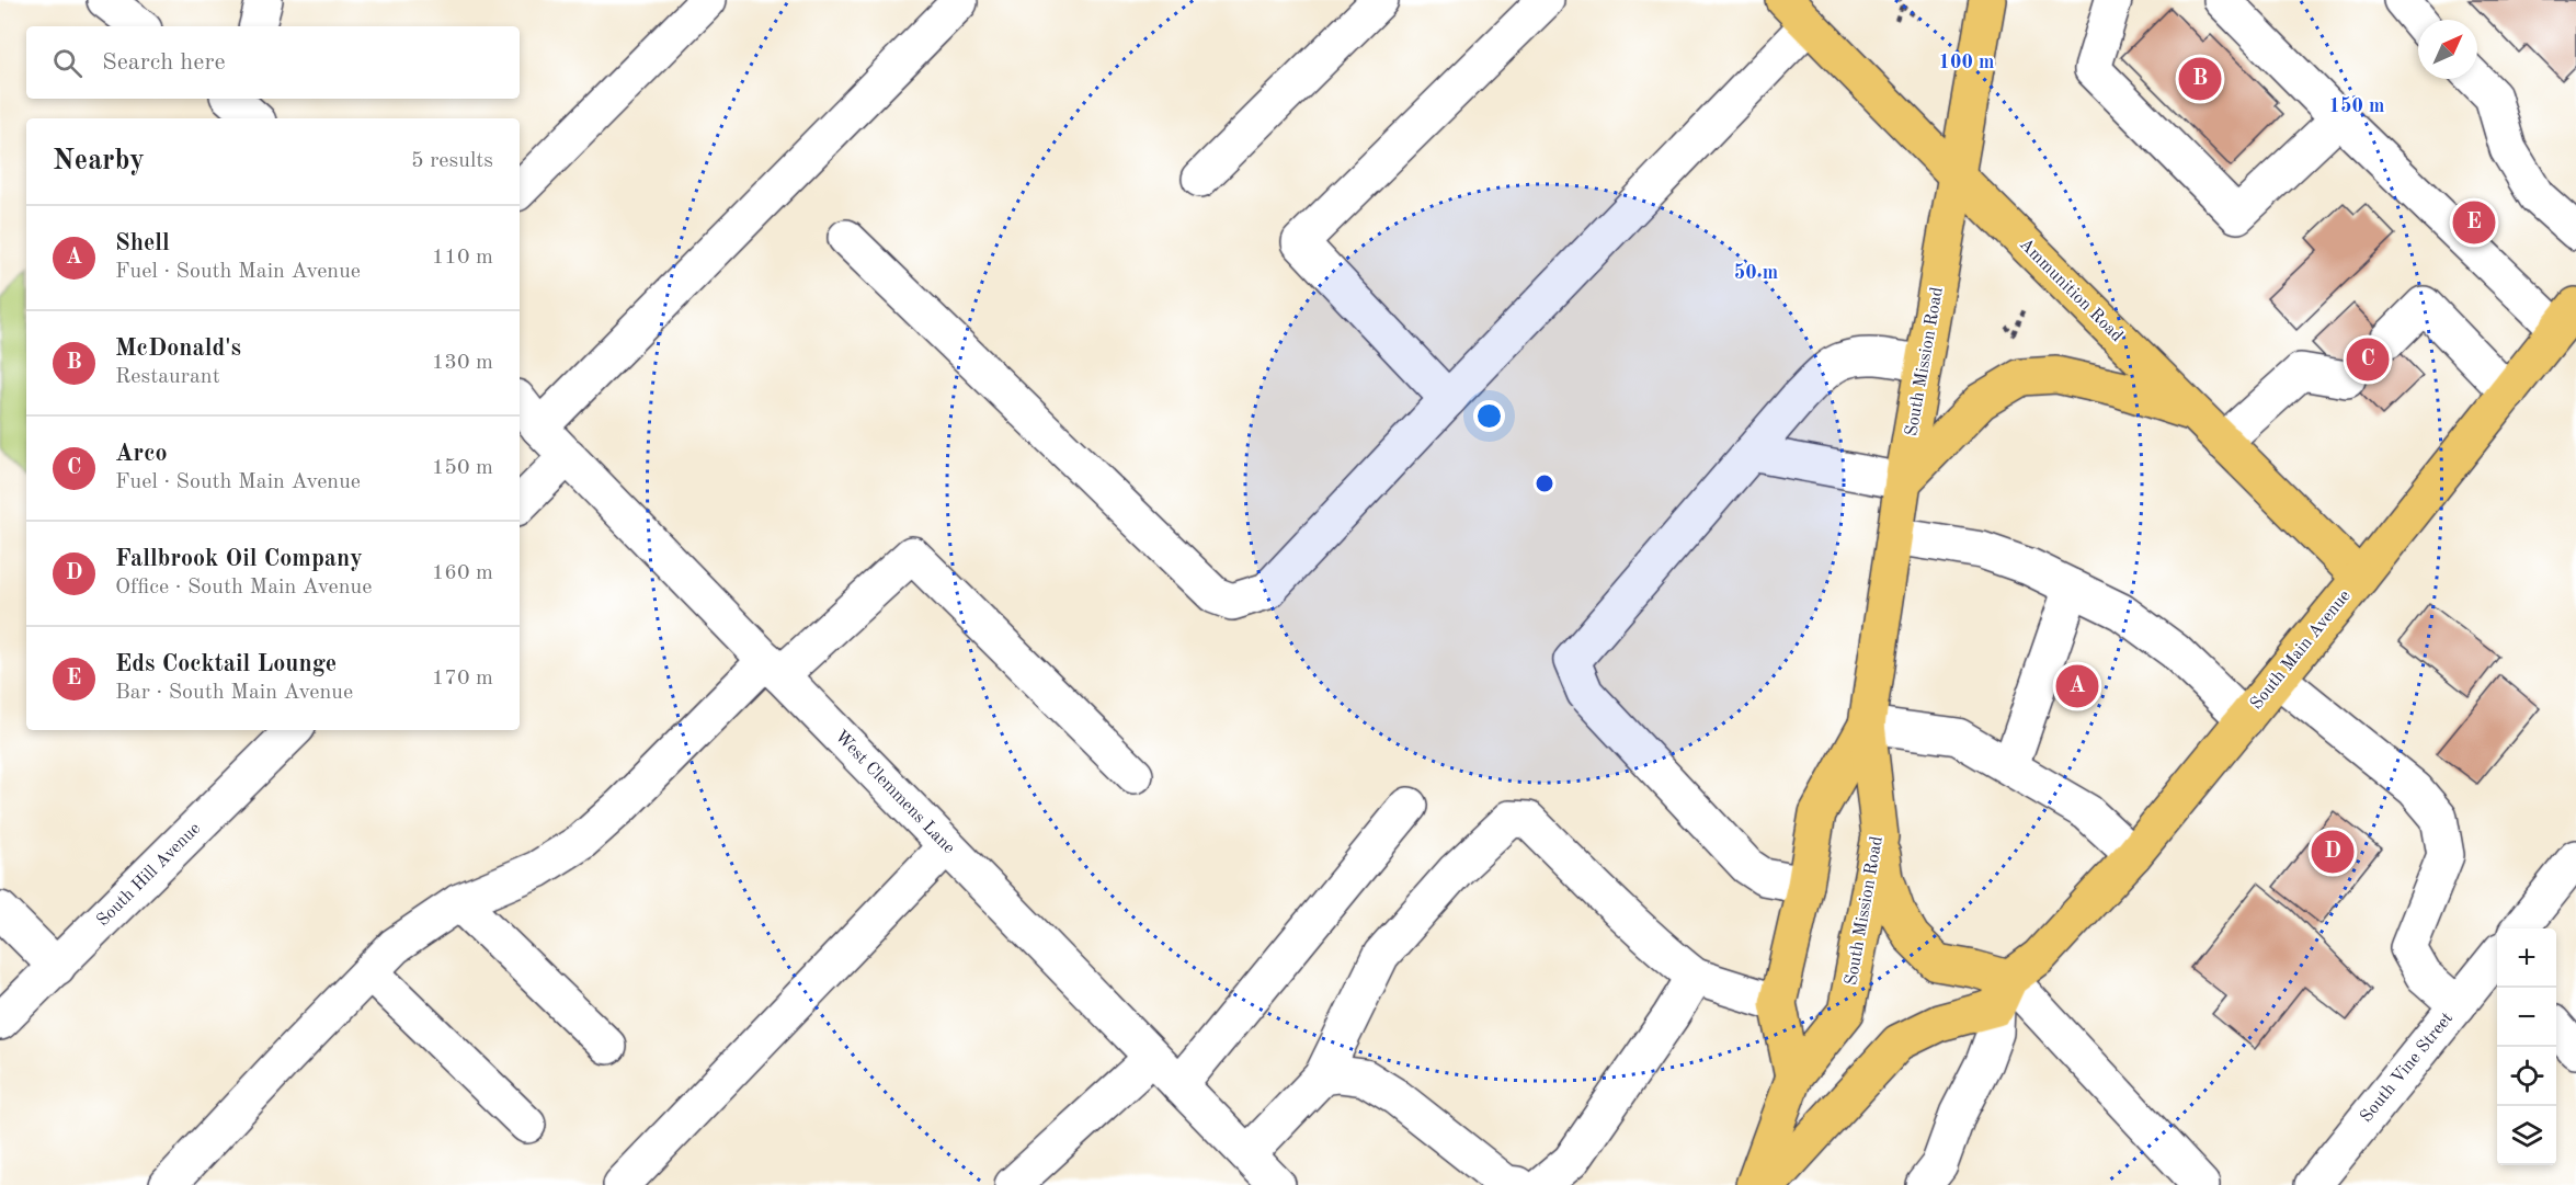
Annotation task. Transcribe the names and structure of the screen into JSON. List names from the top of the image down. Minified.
{"streets":{"main road":["Ammunition Road","South Mission Road","South Main Avenue"],"street":["West Clemmens Lane","South Hill Avenue","South Vine Street"]},"crossings":[["Ammunition Road","South Mission Road"],["Ammunition Road","South Main Avenue"]],"north":"top right","page":{"search":"Search here","pins":["B","E","C","A","D"],"heading":["Nearby","5 results"],"list":[{"mark":"A","name":"Shell","note":"Fuel · South Main Avenue","value":"110 m"},{"mark":"B","name":"McDonald's","note":"Restaurant","value":"130 m"},{"mark":"C","name":"Arco","note":"Fuel · South Main Avenue","value":"150 m"},{"mark":"D","name":"Fallbrook Oil Company","note":"Office · South Main Avenue","value":"160 m"},{"mark":"E","name":"Eds Cocktail Lounge","note":"Bar · South Main Avenue","value":"170 m"}],"map_buttons":["+","−"]},"rings":["100 m","150 m","50 m"]}
